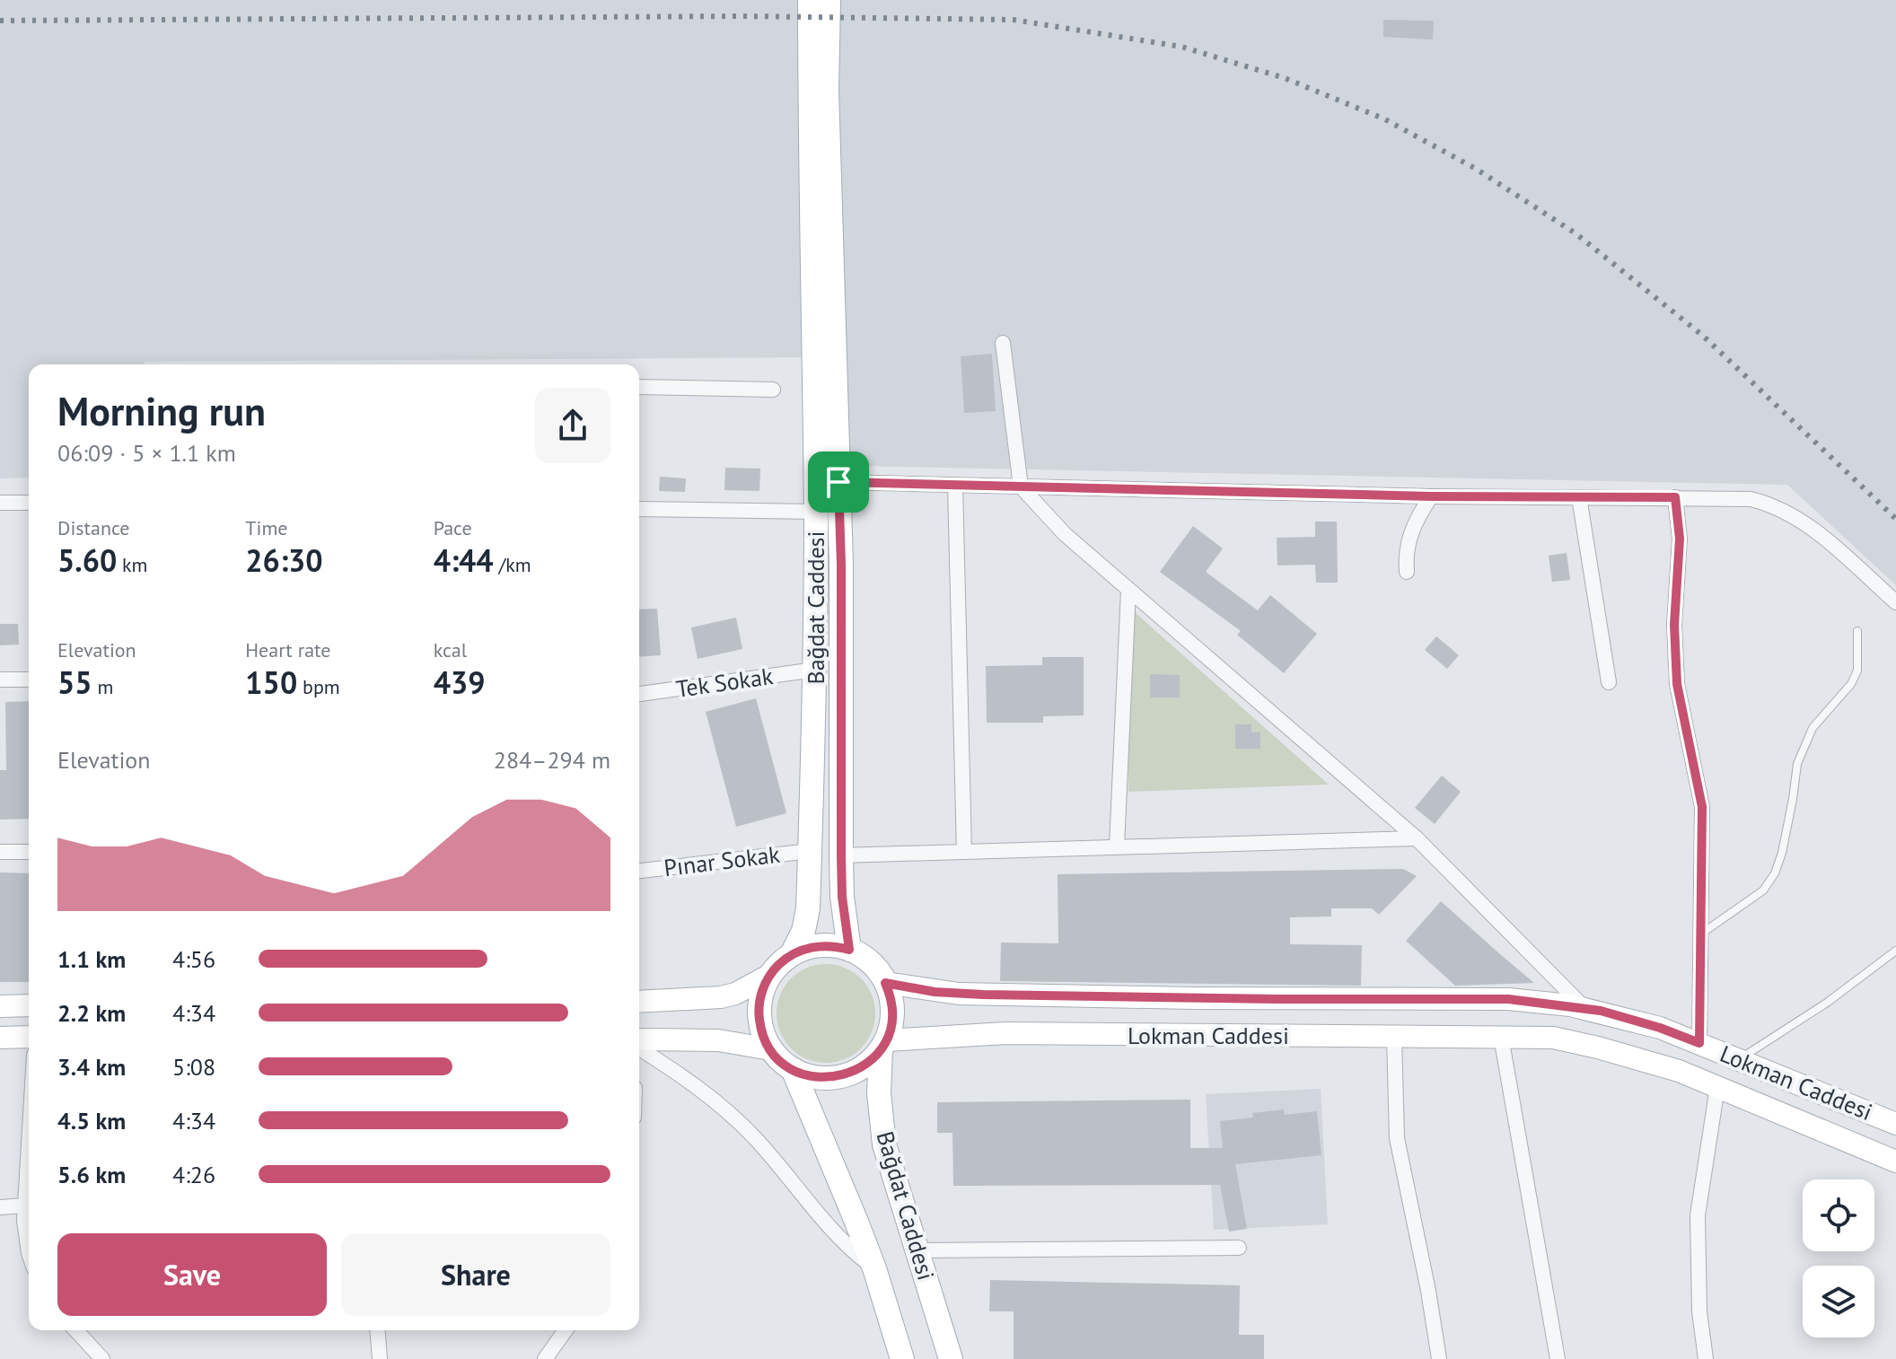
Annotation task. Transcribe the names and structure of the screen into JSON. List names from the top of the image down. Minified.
{"streets":{"main road":["Bağdat Caddesi"],"street":["Tek Sokak","Pınar Sokak","Lokman Caddesi"]},"crossings":[["Bağdat Caddesi","Tek Sokak"],["Bağdat Caddesi","Pınar Sokak"],["Bağdat Caddesi","Lokman Caddesi"]],"page":{"heading":["Morning run","06:09 · 5 × 1.1 km"],"stats":[["Distance","5.60 km"],["Time","26:30"],["Pace","4:44 /km"],["Elevation","55 m"],["Heart rate","150 bpm"],["kcal","439"]],"chart":["Elevation","284–294 m"],"list":[{"name":"1.1 km","note":"4:56"},{"name":"2.2 km","note":"4:34"},{"name":"3.4 km","note":"5:08"},{"name":"4.5 km","note":"4:34"},{"name":"5.6 km","note":"4:26"}],"buttons":["Save","Share"]}}
